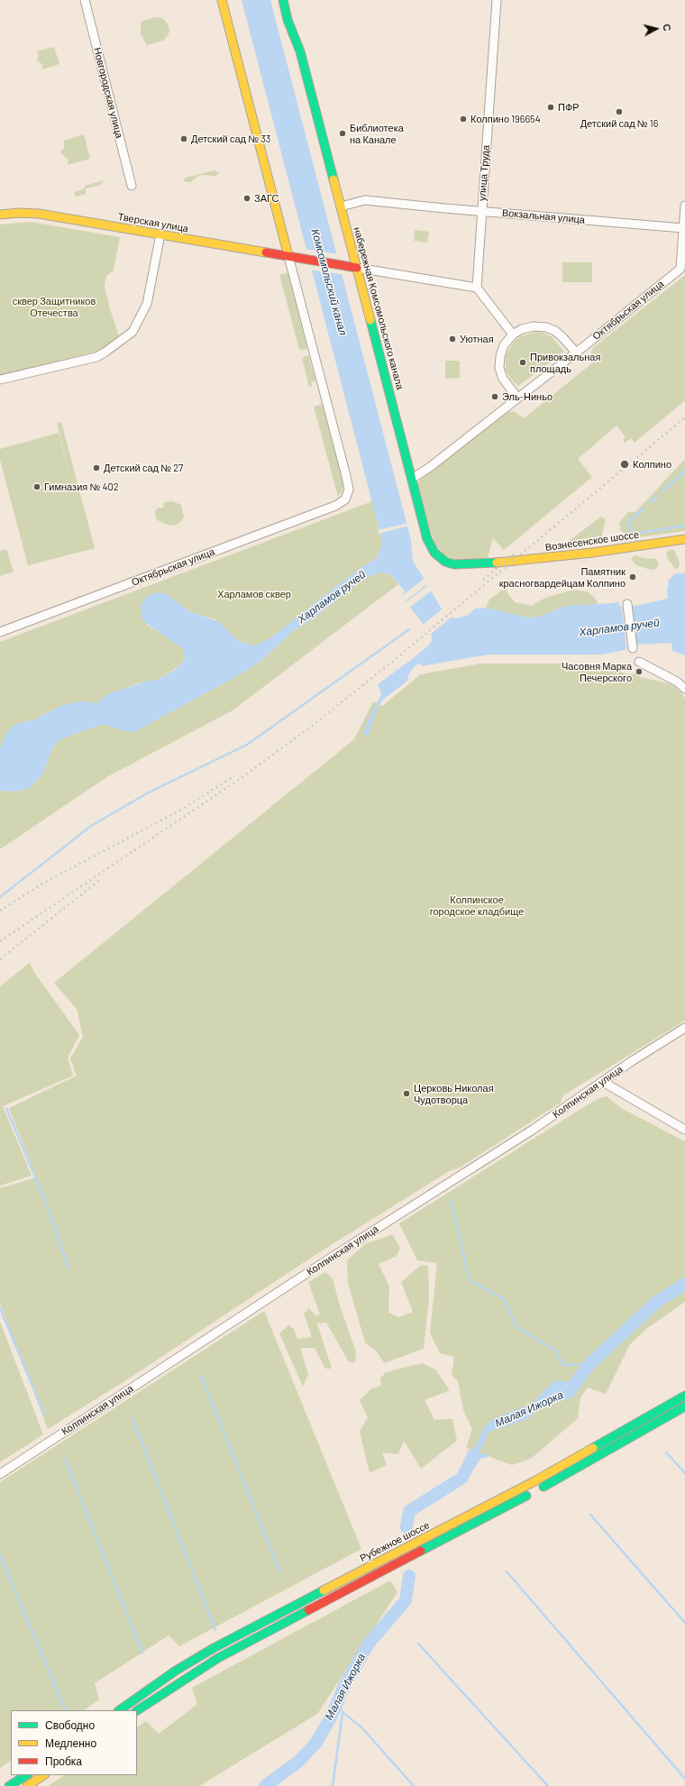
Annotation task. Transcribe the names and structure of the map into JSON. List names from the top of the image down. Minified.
{"streets":{"street":["Новгородская улица","улица Труда","Вокзальная улица","Тверская улица","набережная Комсомольского канала","Октябрьская улица","Вознесенское шоссе","Колпинская улица","Рубежное шоссе"]},"crossings":[["улица Труда","Вокзальная улица"],["Вокзальная улица","набережная Комсомольского канала"],["Вокзальная улица","Октябрьская улица"],["Тверская улица","набережная Комсомольского канала"],["Тверская улица","Октябрьская улица"],["набережная Комсомольского канала","Вознесенское шоссе"]],"water":["Комсомольский канал","Харламов ручей","Малая Ижорка"],"parks":["сквер Защитников Отечества","Харламов сквер","Колпинское городское кладбище"],"places":["ПФР","Детский сад № 16","Колпино 196654","Библиотека на Канале","Детский сад № 33","ЗАГС","Уютная","Привокзальная площадь","Эль-Ниньо","Колпино","Детский сад № 27","Гимназия № 402","Памятник красногвардейцам Колпино","Часовня Марка Печерского","Церковь Николая Чудотворца"],"legend":["Свободно","Медленно","Пробка"],"north":"right"}
